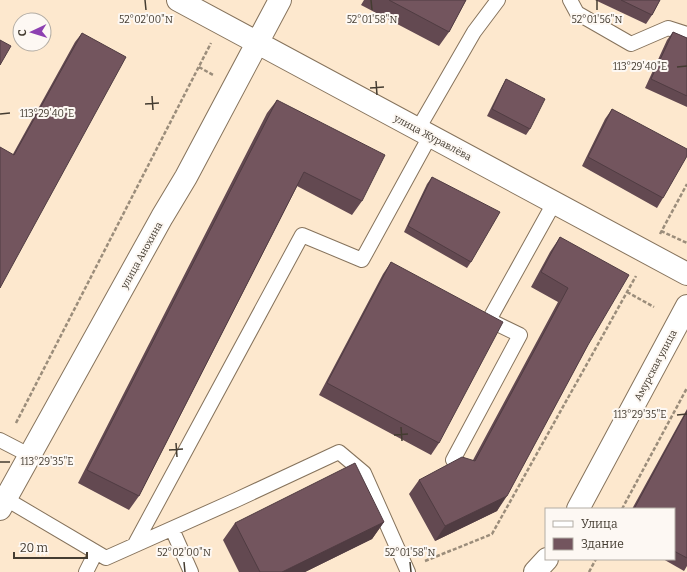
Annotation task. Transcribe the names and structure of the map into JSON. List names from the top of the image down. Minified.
{"streets":{"street":["улица Журавлёва","улица Анохина","Амурская улица"]},"crossings":[["улица Журавлёва","улица Анохина"]],"legend":["Улица","Здание"],"scale_bar":"20 m","north":"left","coordinates":["52°02'00\"N","52°01'58\"N","52°01'56\"N","113°29'40\"E","113°29'35\"E"]}
